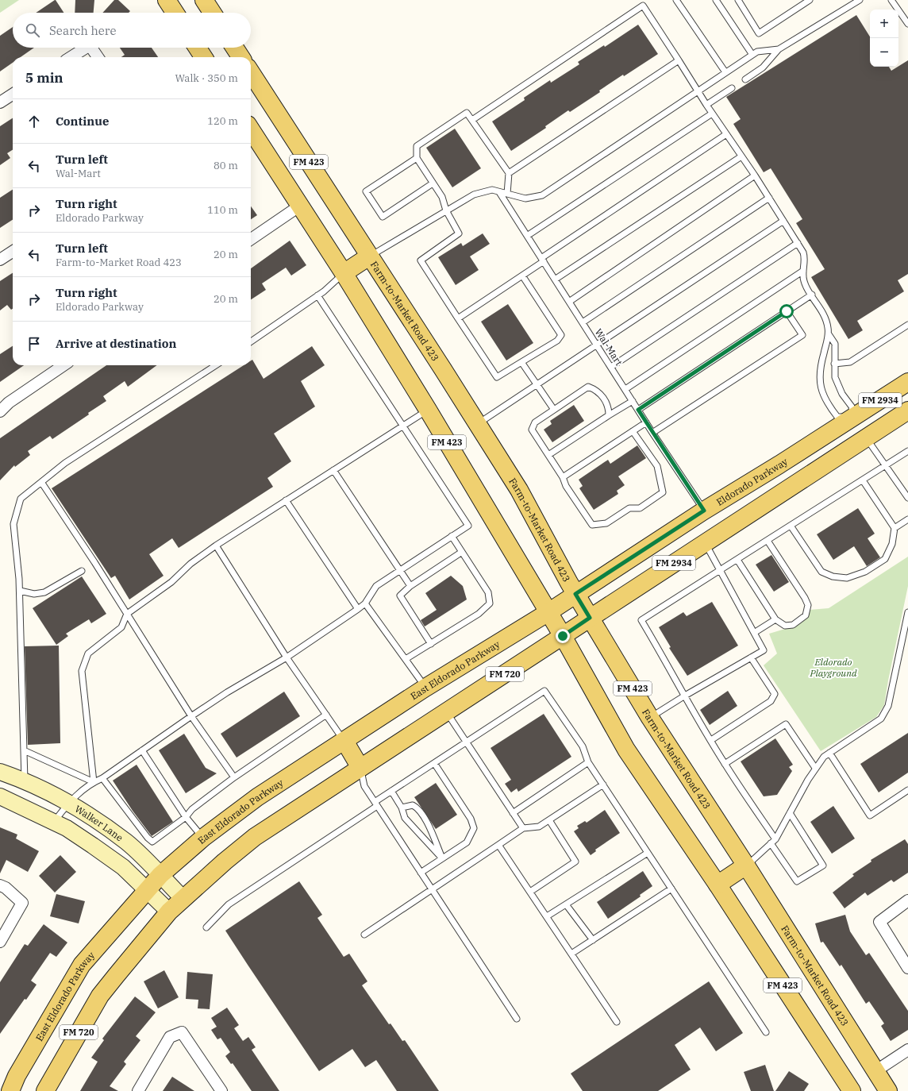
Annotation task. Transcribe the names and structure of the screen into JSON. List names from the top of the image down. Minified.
{"streets":{"main road":["FM 423","Farm-to-Market Road 423","FM 2934","Eldorado Parkway","East Eldorado Parkway","FM 720"],"street":["Walker Lane"],"lane":["Wal-Mart"]},"crossings":[["FM 423","FM 2934"],["FM 423","Eldorado Parkway"],["FM 423","East Eldorado Parkway"],["FM 423","FM 720"],["Farm-to-Market Road 423","FM 2934"],["Farm-to-Market Road 423","Eldorado Parkway"],["Wal-Mart","Eldorado Parkway"],["FM 2934","FM 720"],["Eldorado Parkway","East Eldorado Parkway"],["East Eldorado Parkway","Walker Lane"],["FM 720","Walker Lane"]],"parks":["Eldorado Playground"],"page":{"map_buttons":["+","−"],"search":"Search here","heading":["5 min","Walk · 350 m"],"list":[["Continue","120 m"],["Turn left","Wal-Mart","80 m"],["Turn right","Eldorado Parkway","110 m"],["Turn left","Farm-to-Market Road 423","20 m"],["Turn right","Eldorado Parkway","20 m"],"Arrive at destination"]}}
